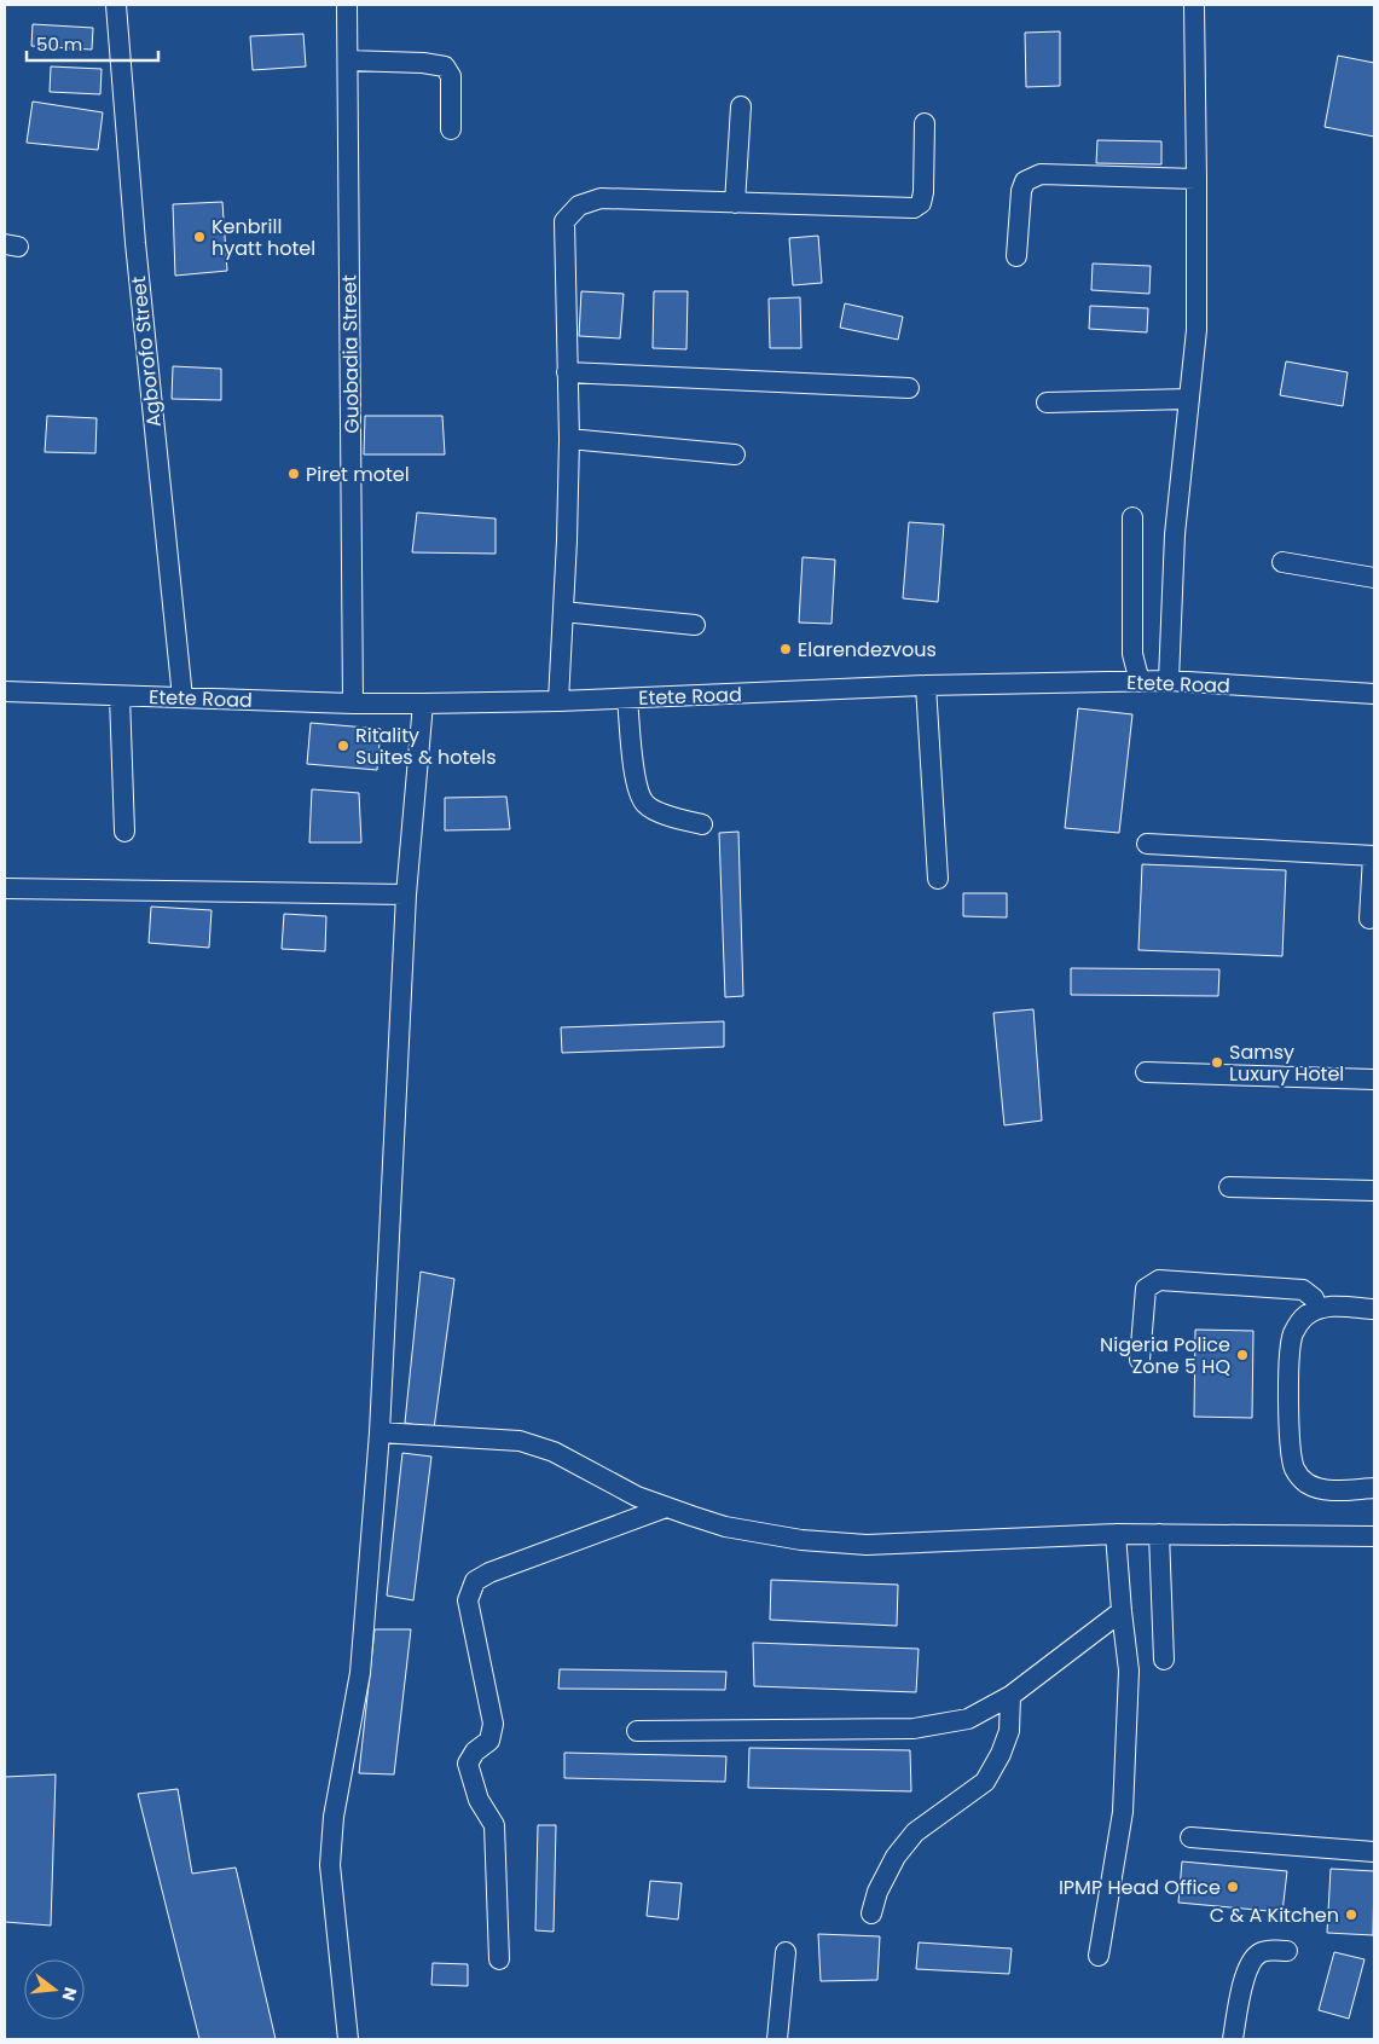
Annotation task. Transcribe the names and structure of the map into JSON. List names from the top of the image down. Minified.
{"streets":{"street":["Agborofo Street","Guobadia Street","Etete Road"]},"crossings":[["Agborofo Street","Etete Road"],["Guobadia Street","Etete Road"]],"places":["Kenbrill hyatt hotel","Piret motel","Elarendezvous","Ritality Suites & hotels","Samsy Luxury Hotel","Nigeria Police Zone 5 HQ","IPMP Head Office","C & A Kitchen"],"scale_bar":"50 m","north":"right"}
